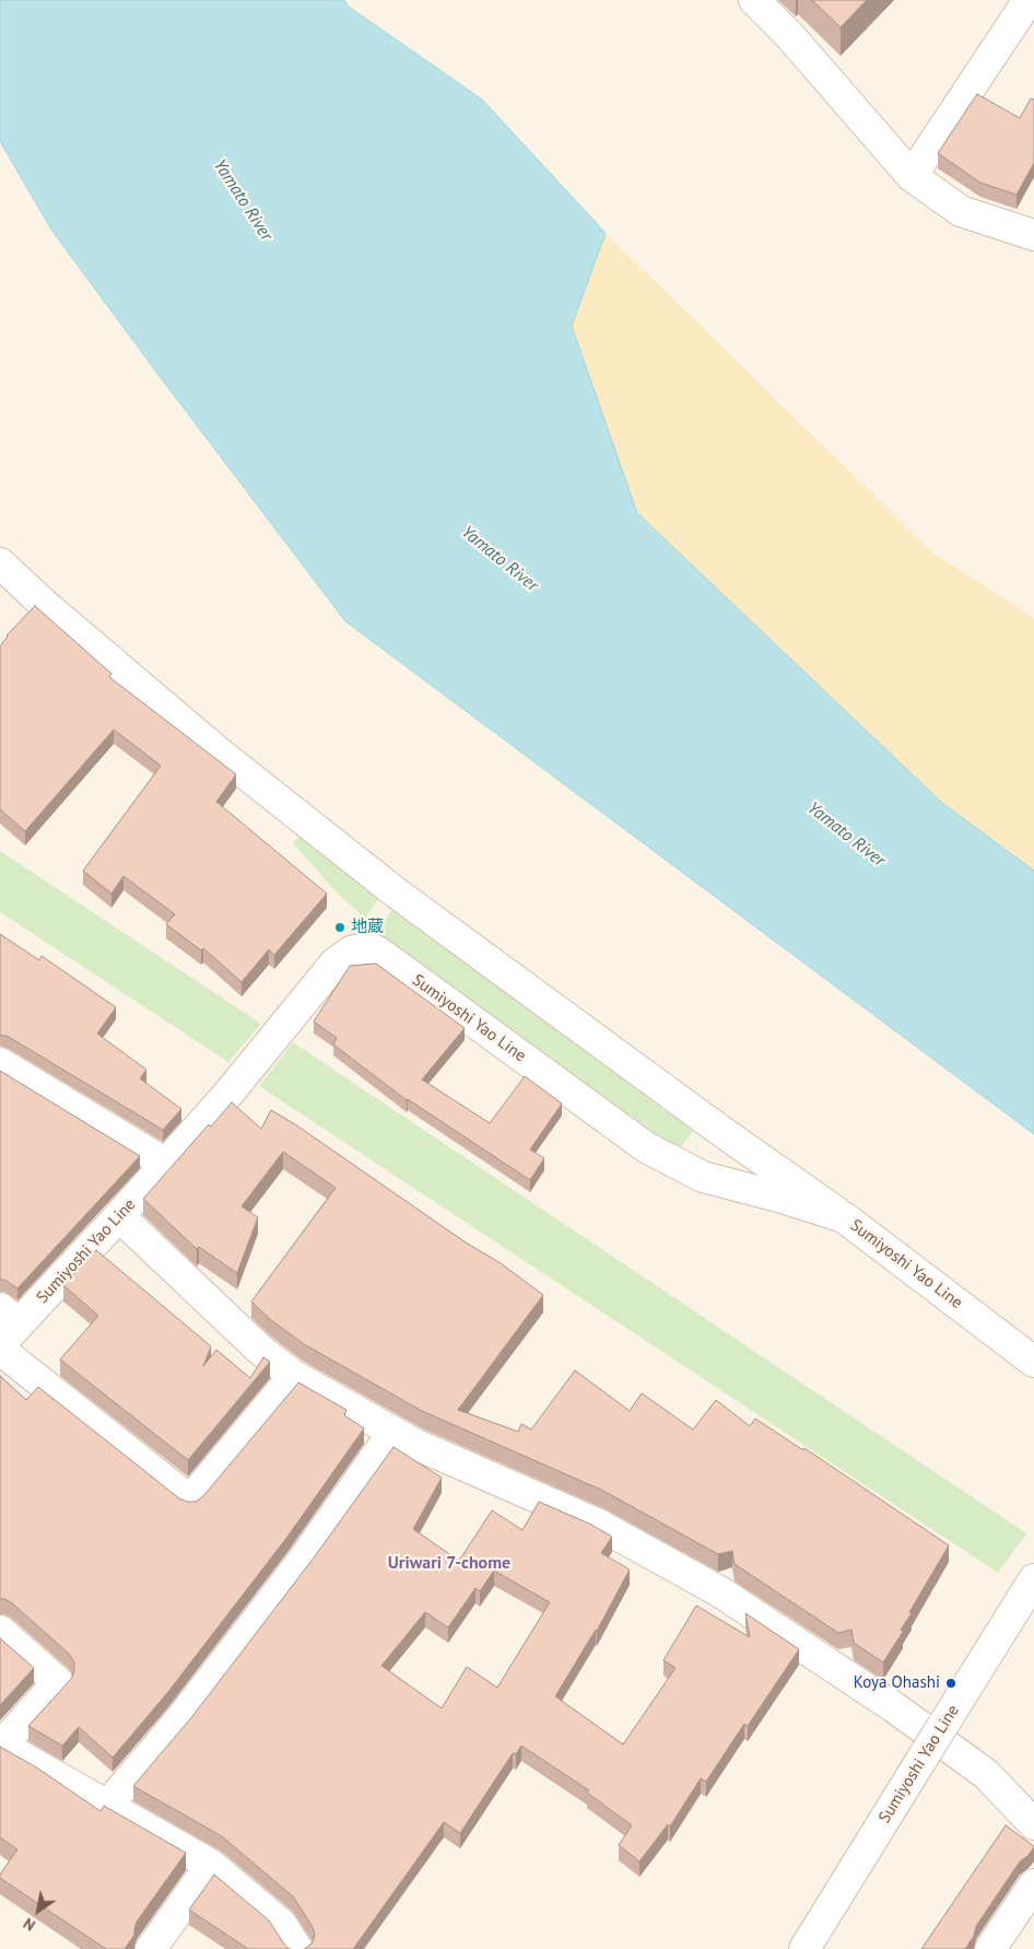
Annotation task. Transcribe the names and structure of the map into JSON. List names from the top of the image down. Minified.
{"streets":{"street":["Sumiyoshi Yao Line"]},"districts":["Uriwari 7-chome"],"water":["Yamato River"],"places":["地蔵","Koya Ohashi"],"north":"bottom left"}
